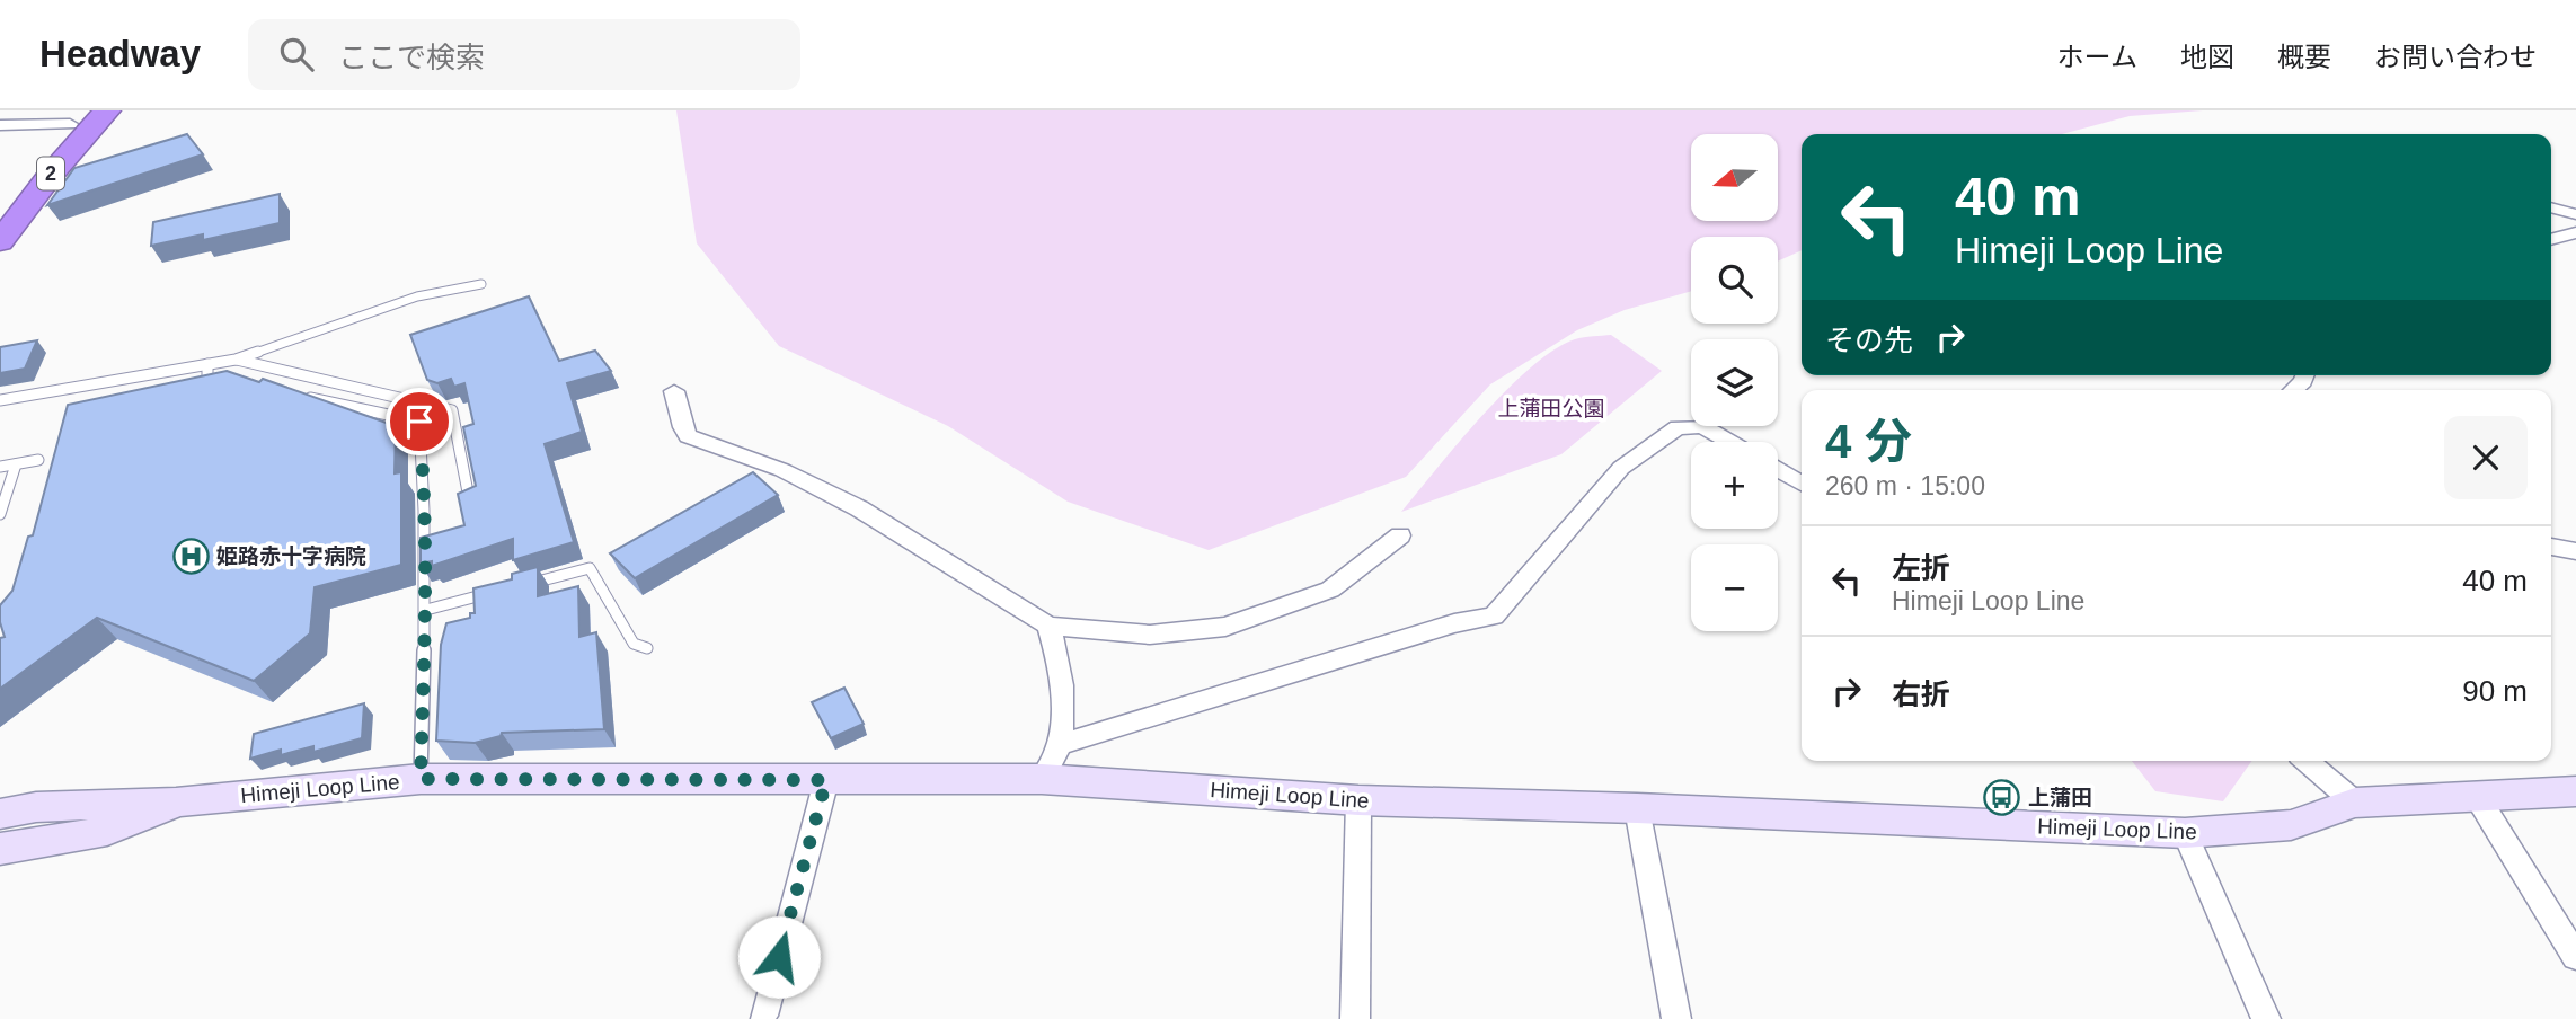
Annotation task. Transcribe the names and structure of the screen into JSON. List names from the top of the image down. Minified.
{"streets":{"highway":["2"],"main road":["Himeji Loop Line"]},"parks":["上蒲田公園"],"places":{"hospital":["姫路赤十字病院"],"bus stop":["上蒲田"]},"north":"left","page":{"header":"Headway","search":"ここで検索","nav":["ホーム","地図","概要","お問い合わせ"],"map_buttons":["+","−"],"turn":["40 m","Himeji Loop Line"],"then":"その先","heading":["4 分","260 m · 15:00"],"list":[{"name":"左折","note":"Himeji Loop Line","value":"40 m"},{"name":"右折","value":"90 m"}]}}
